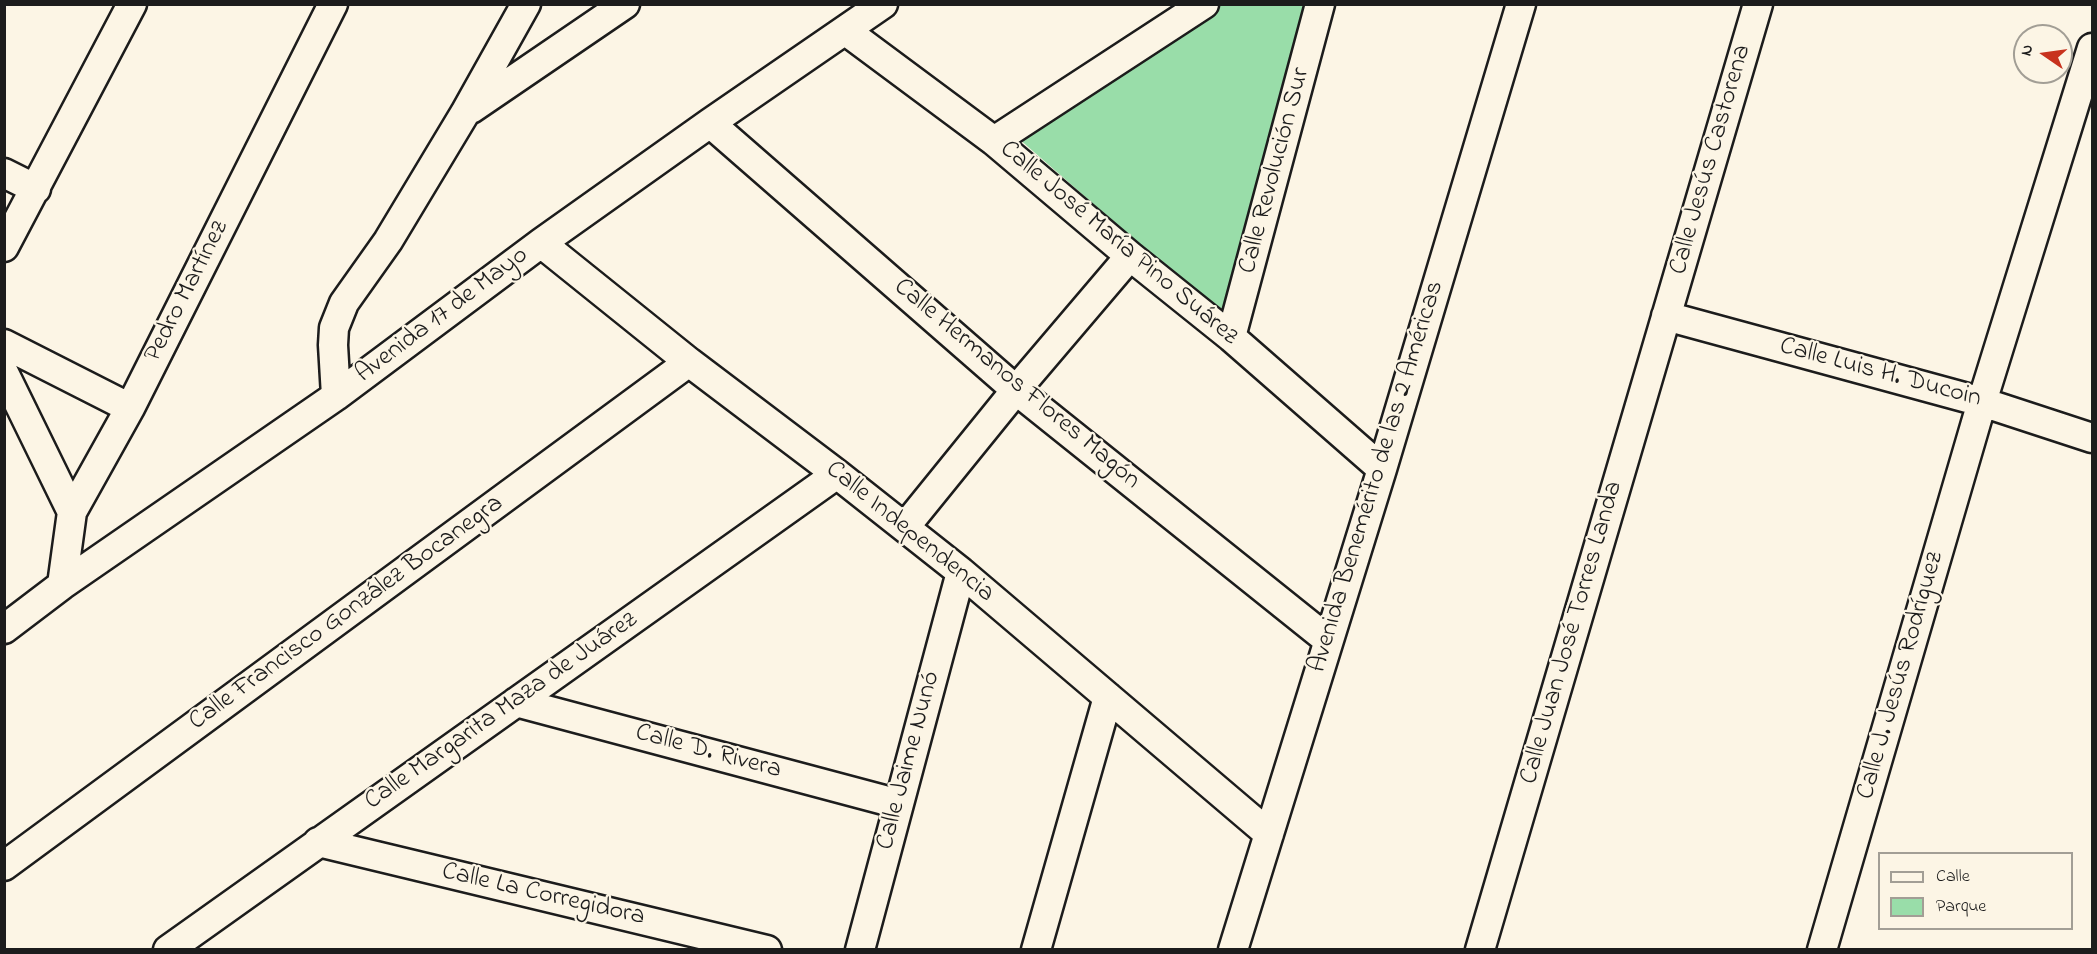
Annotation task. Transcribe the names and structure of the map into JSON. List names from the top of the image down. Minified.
{"streets":{"street":["Calle Jesús Castorena","Calle Revolución Sur","Calle José María Pino Suárez","Pedro Martínez","Avenida 17 de Mayo","Calle Luis H. Ducoin","Calle Hermanos Flores Magón","Avenida Benemérito de las 2 Américas","Calle Independencia","Calle Francisco González Bocanegra","Calle Juan José Torres Landa","Calle J. Jesús Rodríguez","Calle Margarita Maza de Juárez","Calle D. Rivera","Calle Jaime Nunó","Calle La Corregidora"]},"crossings":[["Calle Jesús Castorena","Calle Luis H. Ducoin"],["Calle Jesús Castorena","Calle Juan José Torres Landa"],["Calle Revolución Sur","Calle José María Pino Suárez"],["Calle José María Pino Suárez","Avenida 17 de Mayo"],["Calle José María Pino Suárez","Avenida Benemérito de las 2 Américas"],["Pedro Martínez","Avenida 17 de Mayo"],["Avenida 17 de Mayo","Calle Hermanos Flores Magón"],["Avenida 17 de Mayo","Calle Independencia"],["Calle Luis H. Ducoin","Calle Juan José Torres Landa"],["Calle Luis H. Ducoin","Calle J. Jesús Rodríguez"],["Calle Hermanos Flores Magón","Avenida Benemérito de las 2 Américas"],["Avenida Benemérito de las 2 Américas","Calle Independencia"],["Calle Independencia","Calle Francisco González Bocanegra"],["Calle Independencia","Calle Margarita Maza de Juárez"],["Calle Independencia","Calle Jaime Nunó"],["Calle Margarita Maza de Juárez","Calle D. Rivera"],["Calle Margarita Maza de Juárez","Calle La Corregidora"],["Calle D. Rivera","Calle Jaime Nunó"]],"legend":["Calle","Parque"],"north":"left"}
